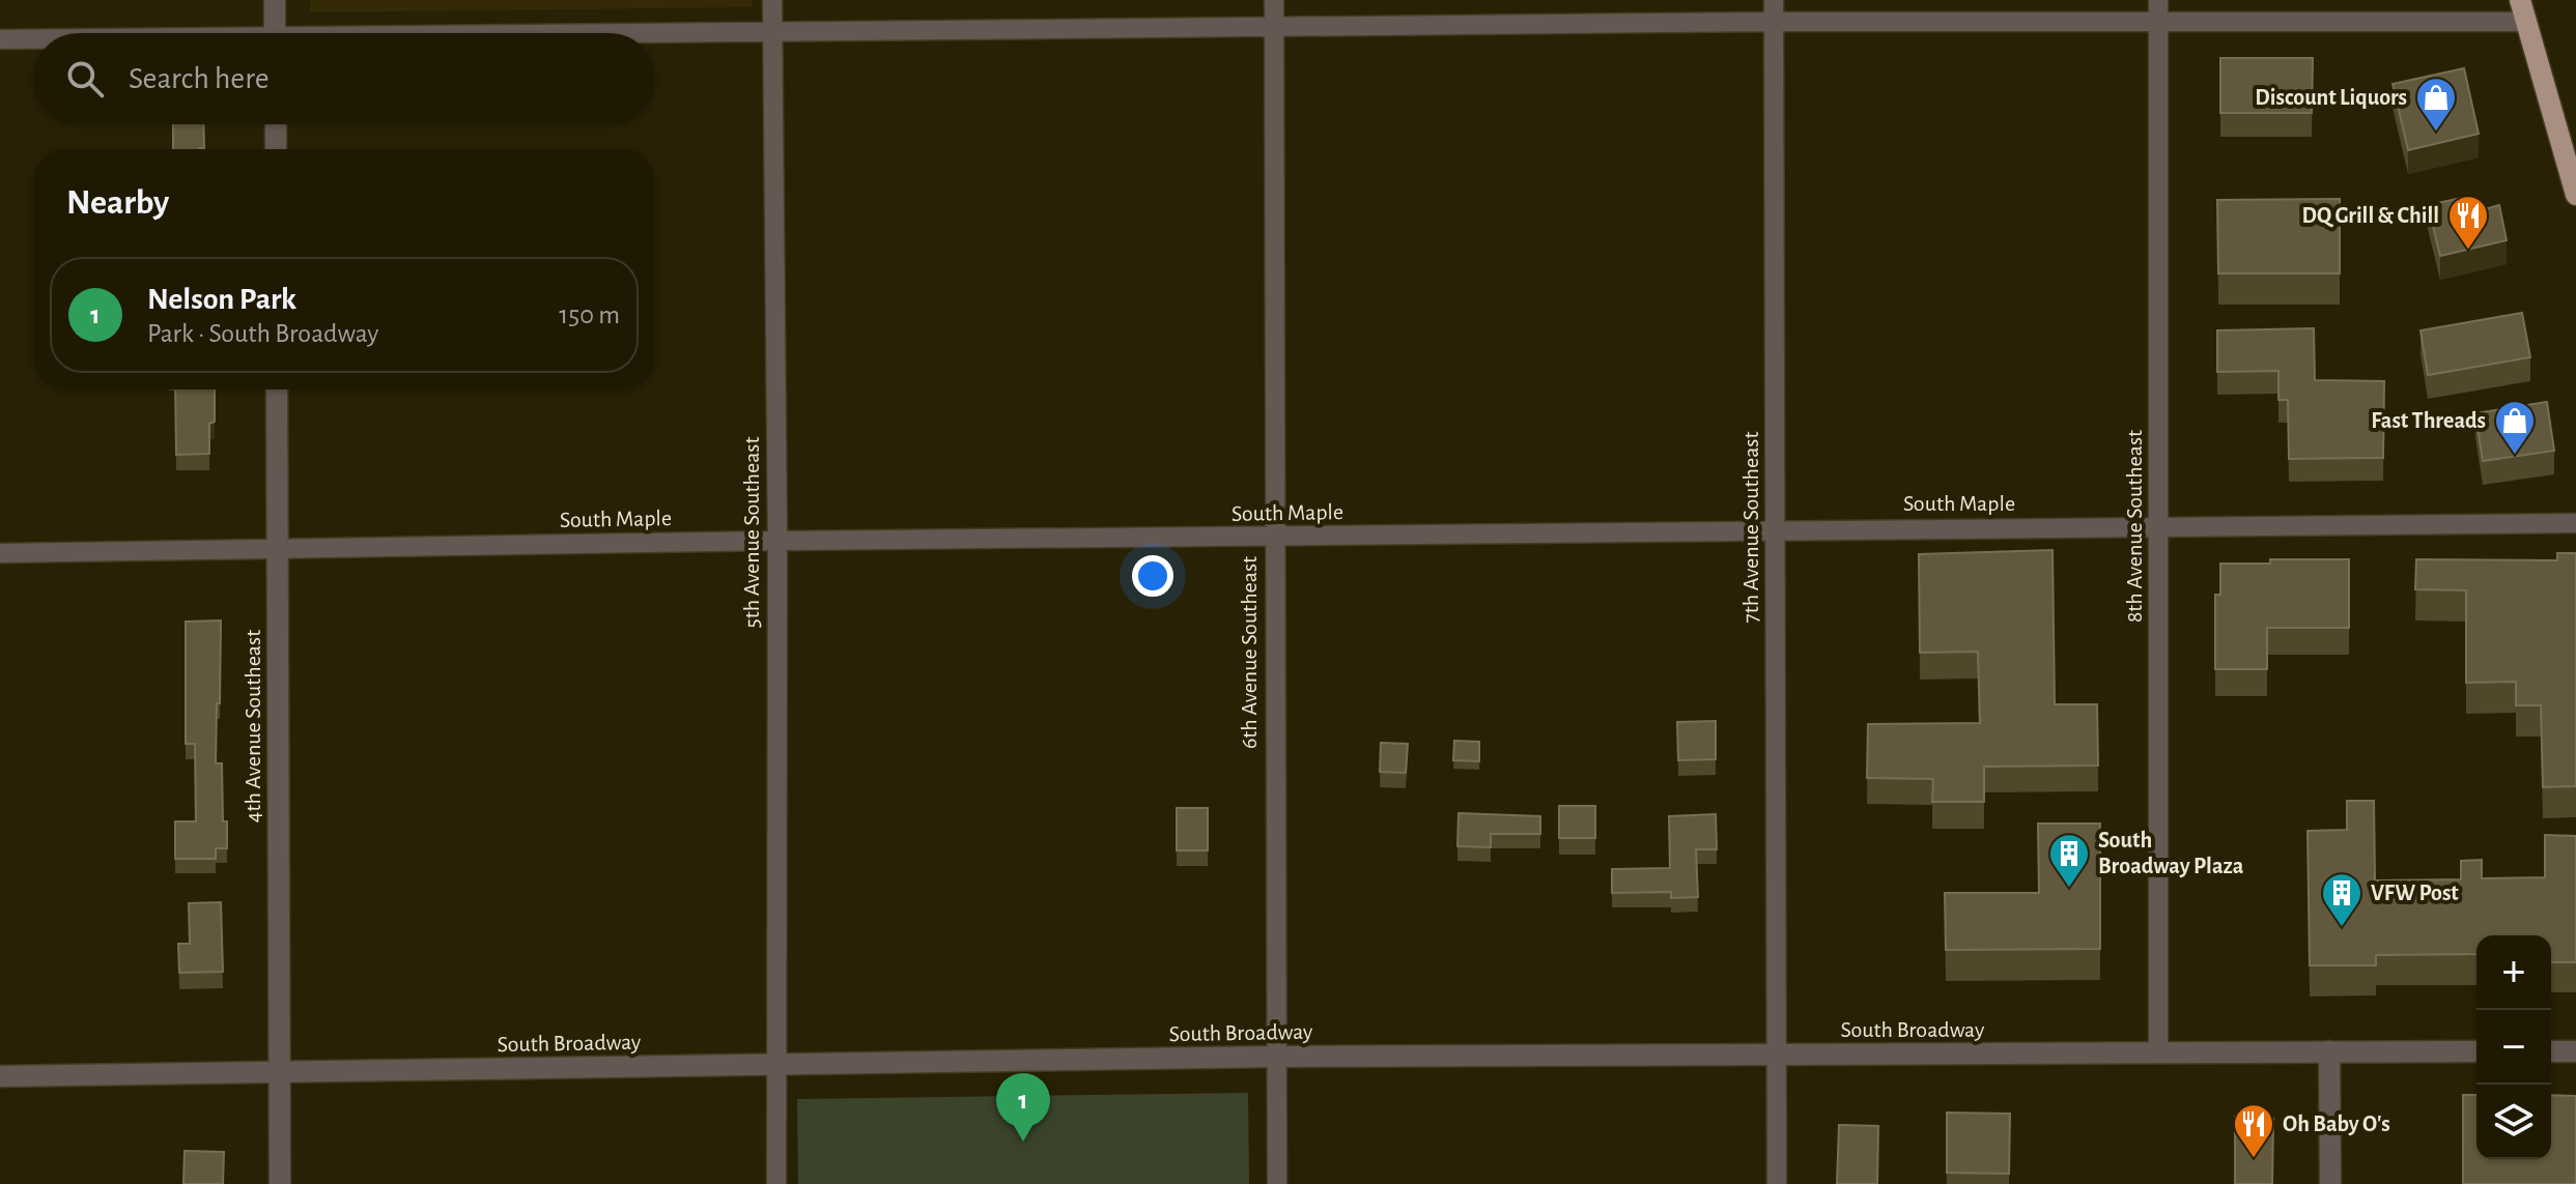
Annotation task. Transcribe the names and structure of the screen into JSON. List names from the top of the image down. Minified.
{"streets":{"street":["South Maple","8th Avenue Southeast","7th Avenue Southeast","5th Avenue Southeast","6th Avenue Southeast","4th Avenue Southeast","South Broadway"]},"crossings":[["South Maple","8th Avenue Southeast"],["South Maple","7th Avenue Southeast"],["South Maple","5th Avenue Southeast"],["South Maple","6th Avenue Southeast"],["South Maple","4th Avenue Southeast"],["8th Avenue Southeast","South Broadway"],["7th Avenue Southeast","South Broadway"],["5th Avenue Southeast","South Broadway"],["6th Avenue Southeast","South Broadway"],["4th Avenue Southeast","South Broadway"]],"places":{"shop":["Discount Liquors","Fast Threads"],"restaurant":["DQ Grill & Chill","Oh Baby O's"],"building":["South Broadway Plaza","VFW Post"]},"page":{"search":"Search here","heading":"Nearby","list":[{"mark":"1","name":"Nelson Park","note":"Park · South Broadway","value":"150 m"}],"map_buttons":["+","−"],"pins":"1"}}
